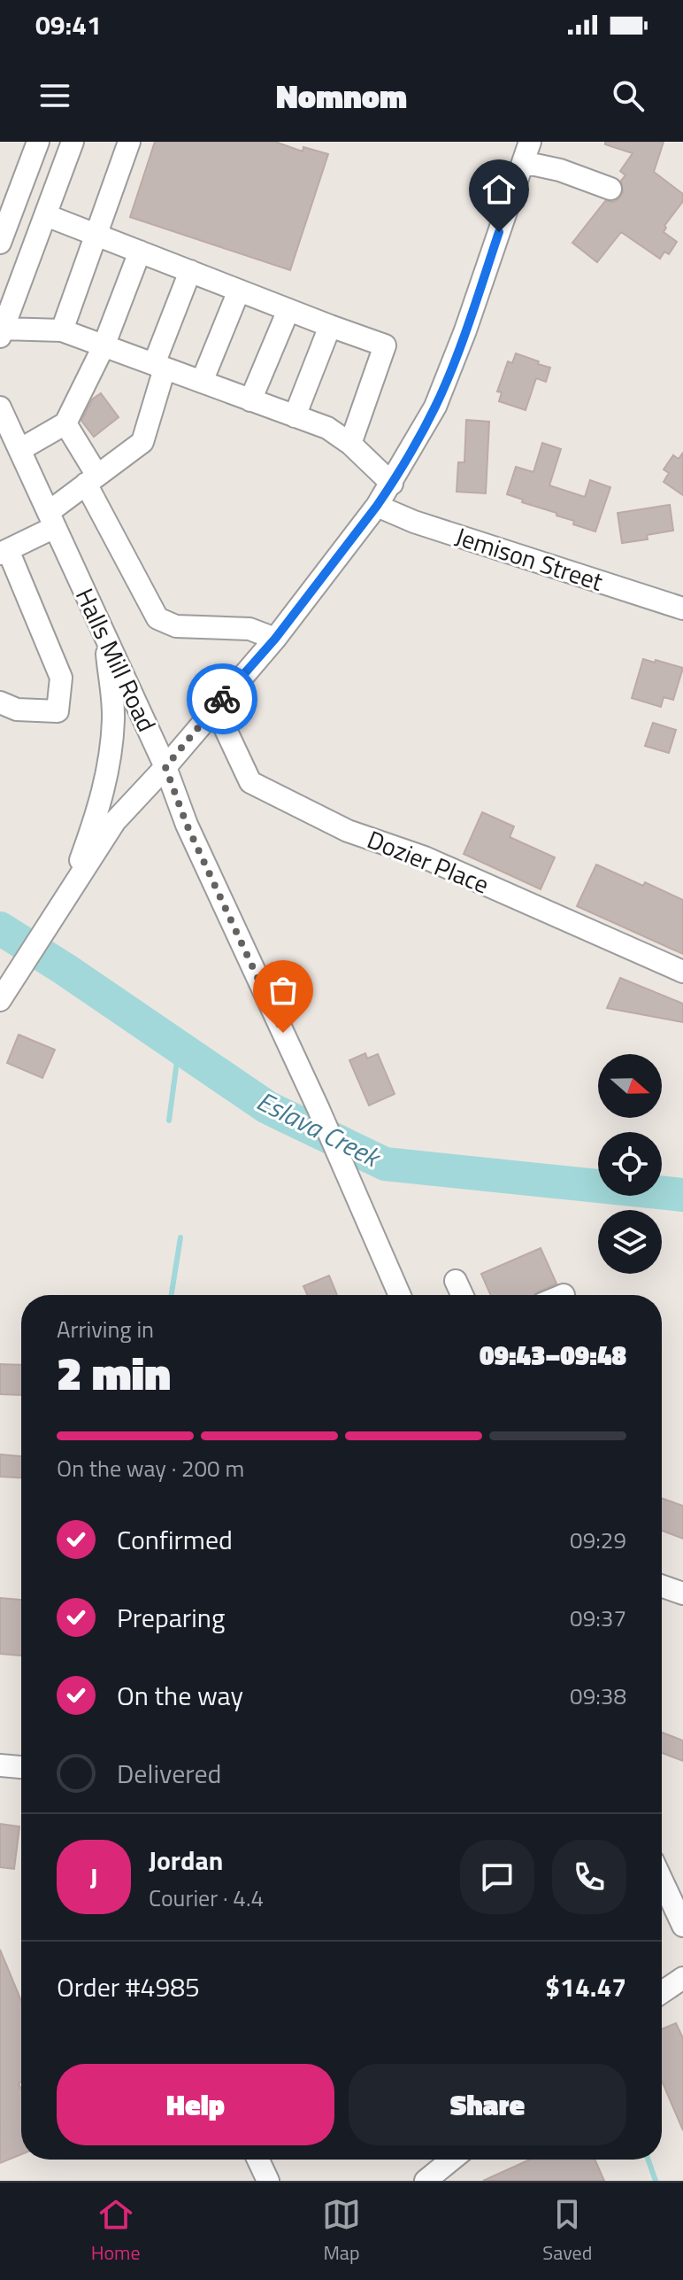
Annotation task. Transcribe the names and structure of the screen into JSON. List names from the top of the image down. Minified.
{"streets":{"street":["Jemison Street","Halls Mill Road","Dozier Place"]},"water":["Eslava Creek"],"north":"right","page":{"status":"09:41","header":"Nomnom","heading":["2 min","Arriving in","09:43–09:48"],"panel":["Jordan","Courier · 4.4","Order #4985","$14.47"],"bar":"On the way · 200 m","list":[["Confirmed","09:29"],["Preparing","09:37"],["On the way","09:38"],"Delivered"],"round":"J","buttons":["Help","Share"],"tabs":["Home","Map","Saved"]}}
